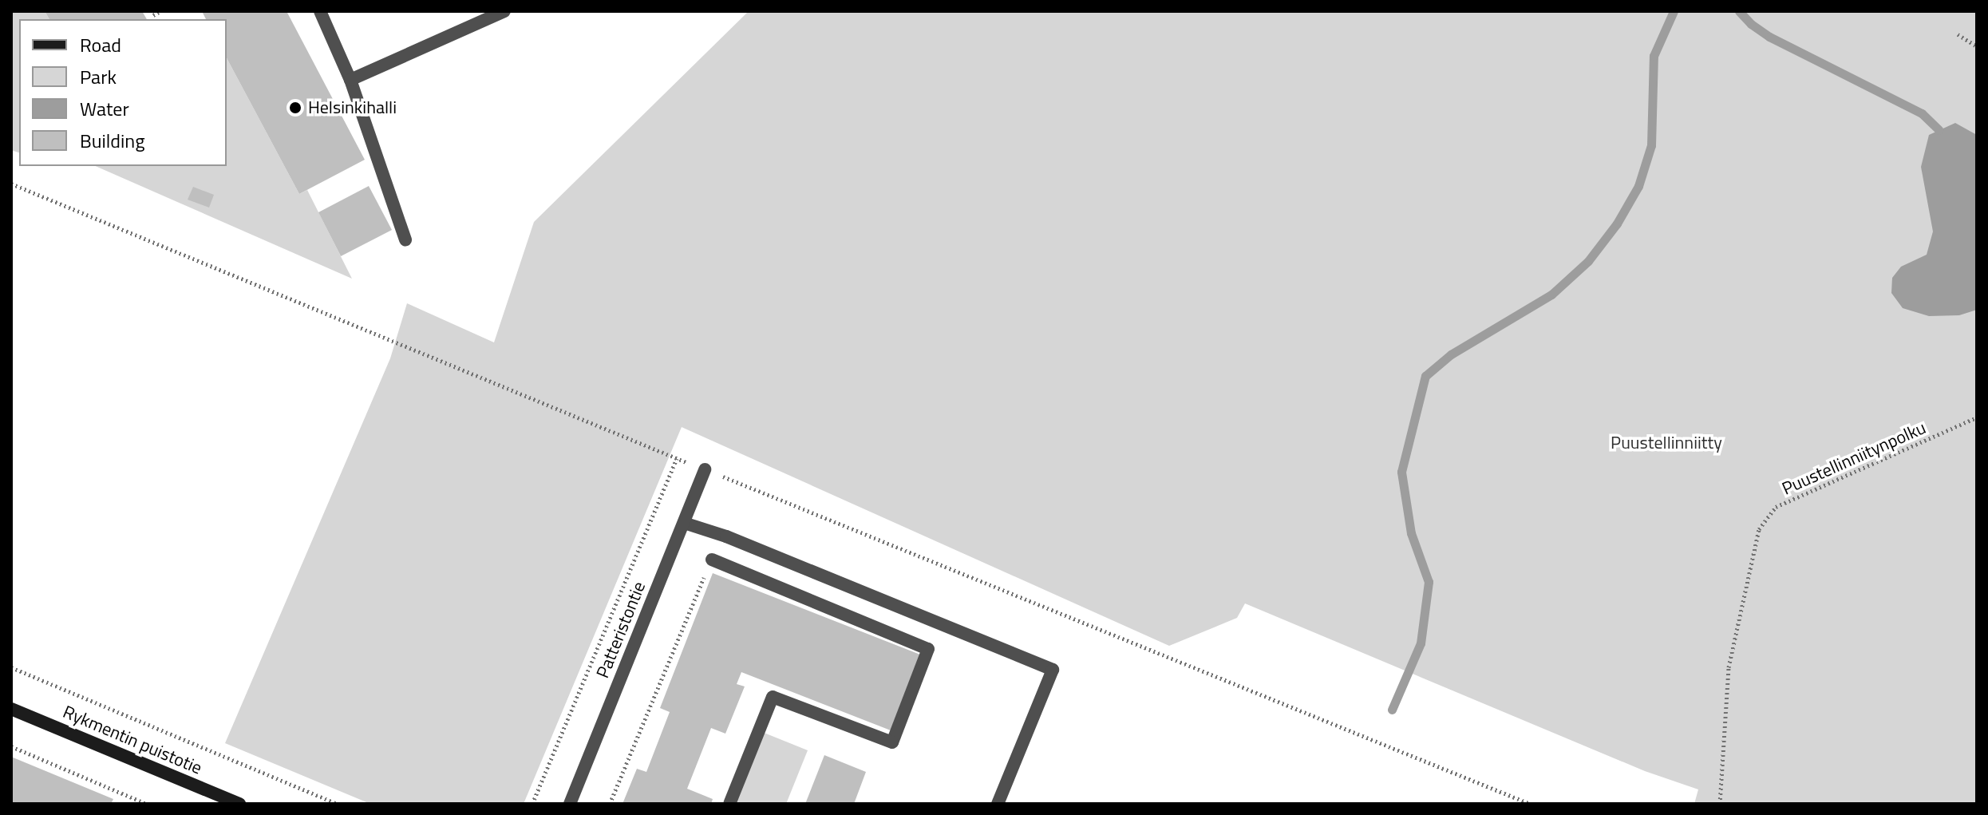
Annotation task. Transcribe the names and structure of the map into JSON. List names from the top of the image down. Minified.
{"streets":{"street":["Patteristontie","Rykmentin puistotie"],"path":["Puustellinniitynpolku"]},"parks":["Puustellinniitty"],"places":["Helsinkihalli"],"legend":["Road","Park","Water","Building"]}
